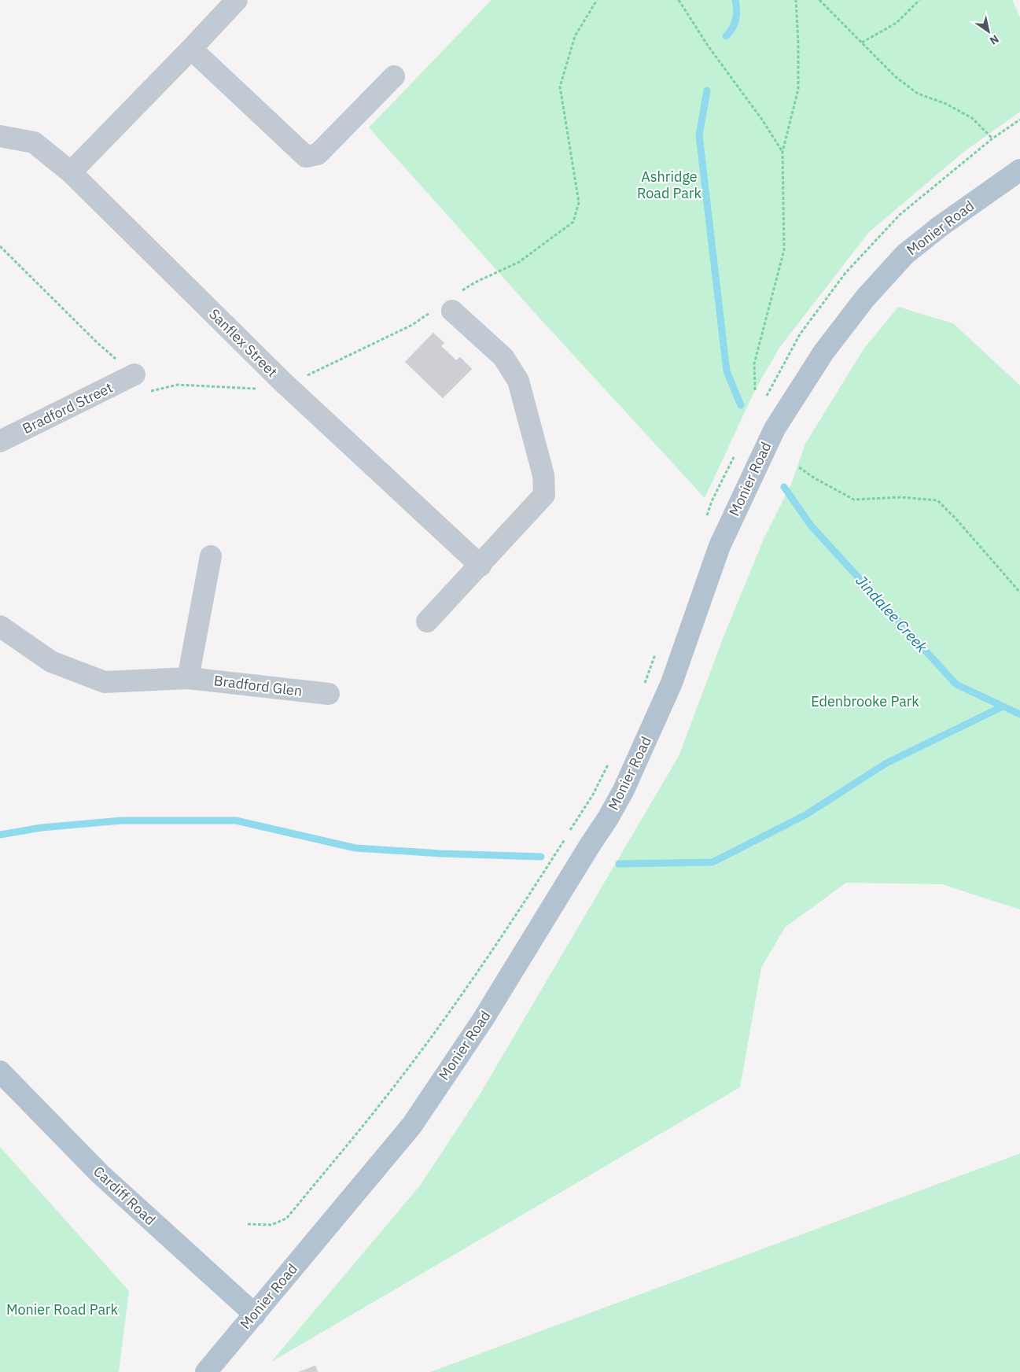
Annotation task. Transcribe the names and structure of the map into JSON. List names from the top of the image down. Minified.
{"streets":{"main road":["Monier Road","Cardiff Road"],"street":["Sanflex Street","Bradford Street","Bradford Glen"]},"crossings":[["Monier Road","Cardiff Road"]],"water":["Jindalee Creek"],"parks":["Ashridge Road Park","Edenbrooke Park","Monier Road Park"],"north":"bottom right"}
